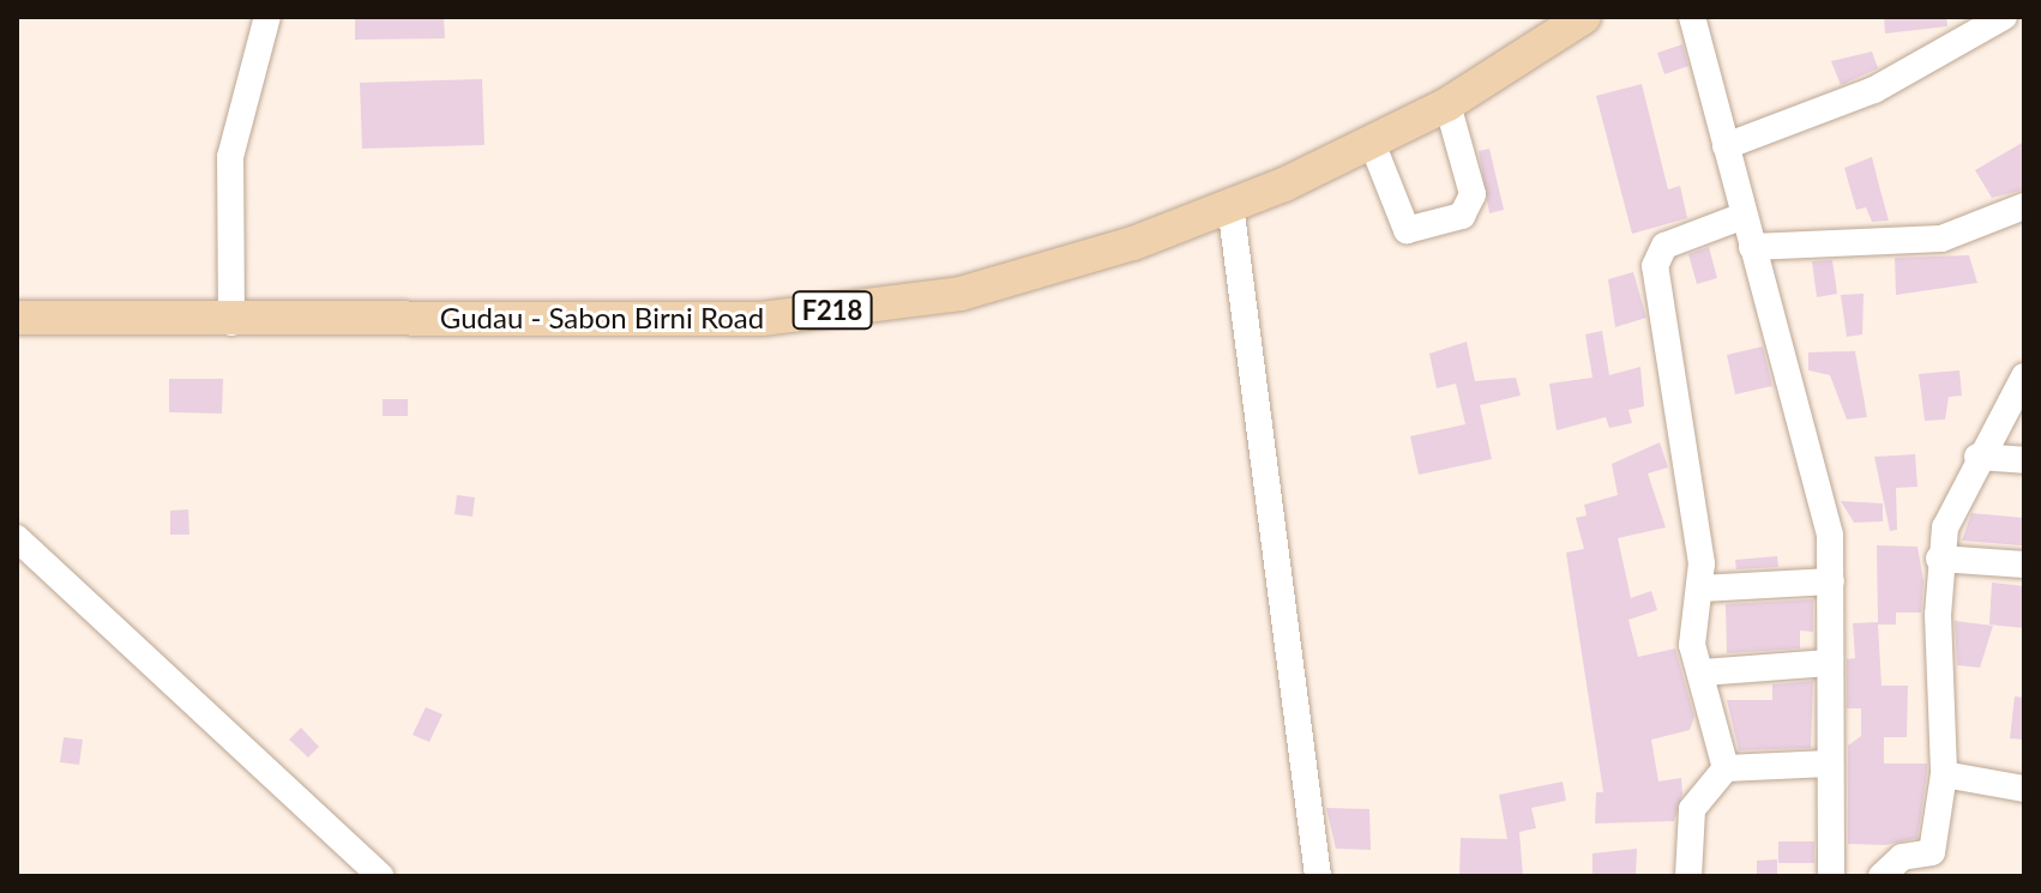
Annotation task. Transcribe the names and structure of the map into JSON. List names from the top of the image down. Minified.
{"streets":{"main road":["F218","Gudau - Sabon Birni Road"]}}
